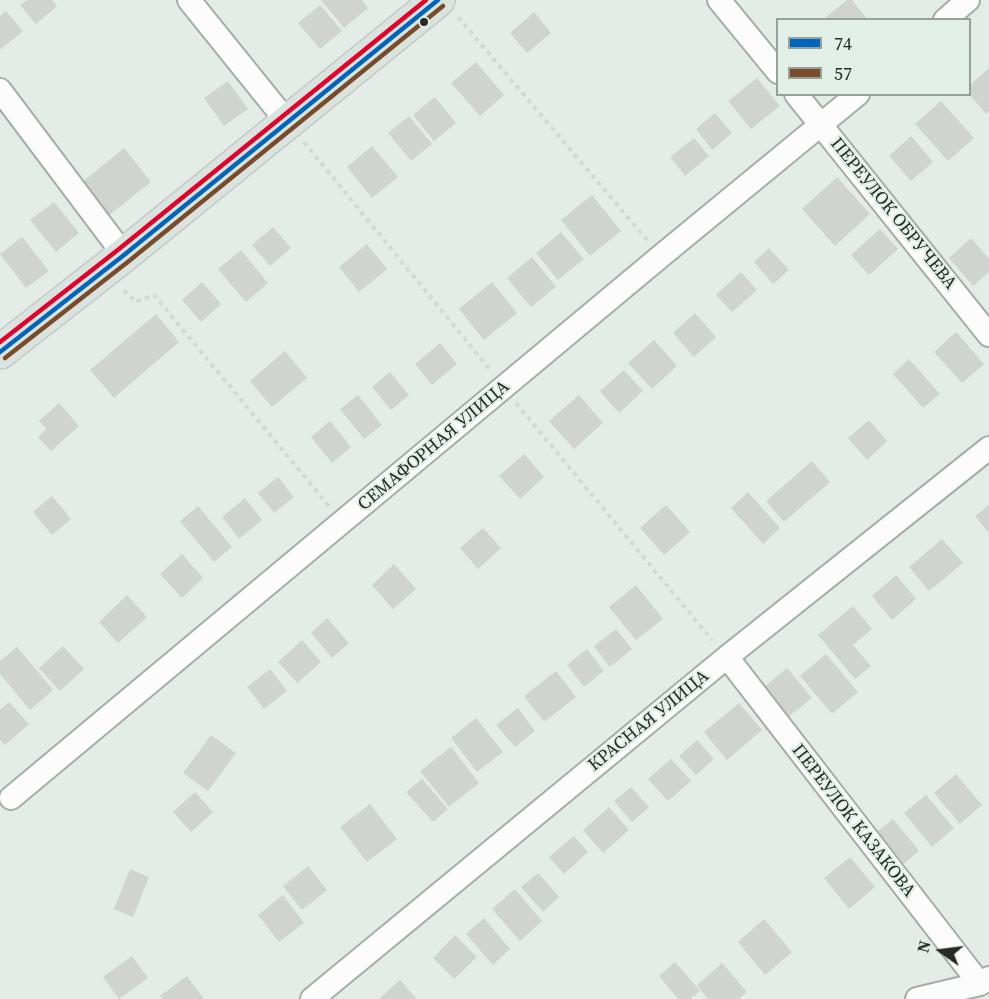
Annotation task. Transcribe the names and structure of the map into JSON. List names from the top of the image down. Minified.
{"streets":{"street":["ПЕРЕУЛОК ОБРУЧЕВА","СЕМАФОРНАЯ УЛИЦА","КРАСНАЯ УЛИЦА","ПЕРЕУЛОК КАЗАКОВА"]},"crossings":[["ПЕРЕУЛОК ОБРУЧЕВА","СЕМАФОРНАЯ УЛИЦА"],["КРАСНАЯ УЛИЦА","ПЕРЕУЛОК КАЗАКОВА"]],"lines":["transit line 74","transit line 57"],"legend":["74","57"],"north":"left"}
